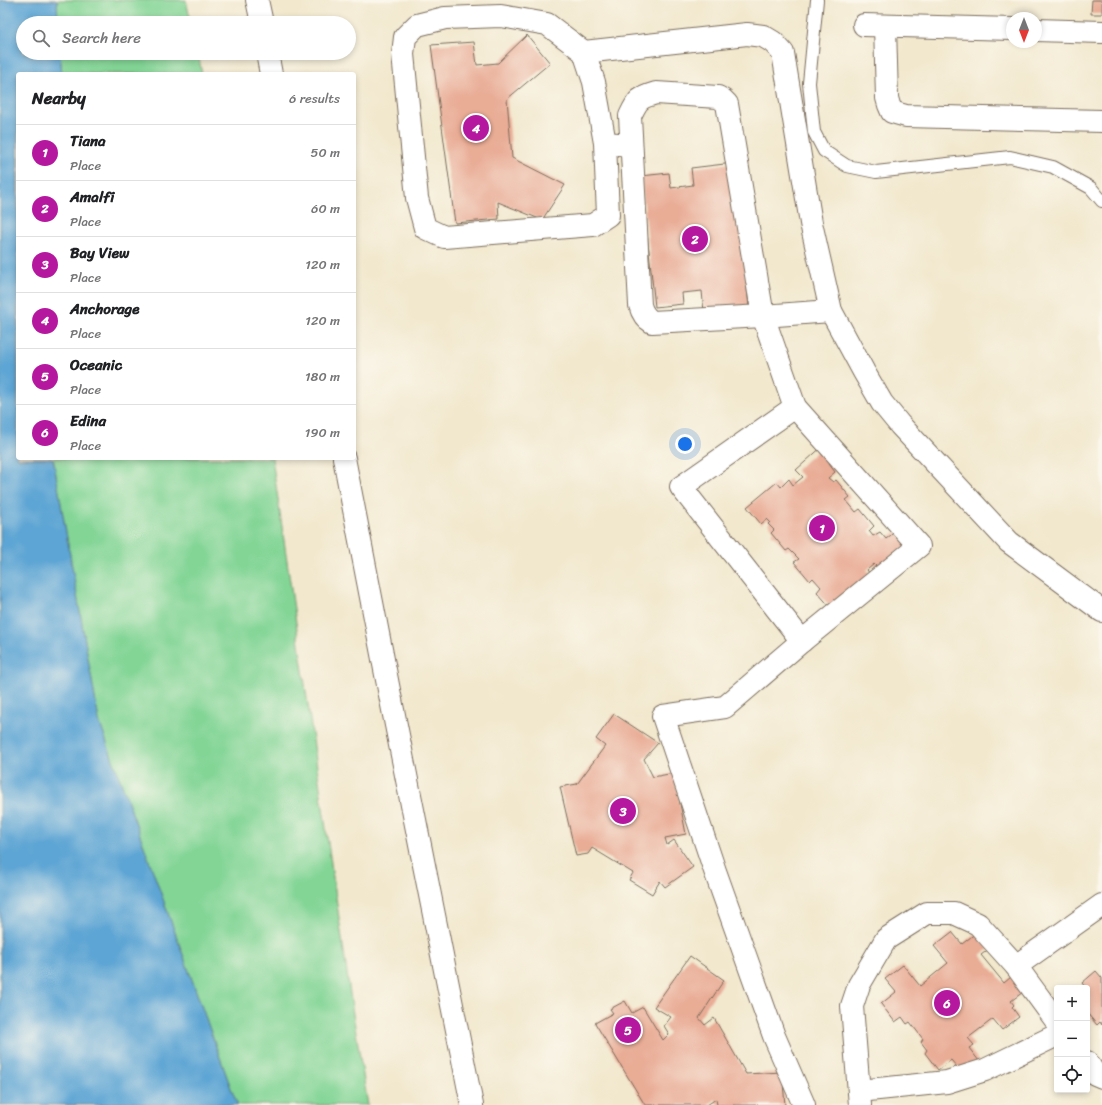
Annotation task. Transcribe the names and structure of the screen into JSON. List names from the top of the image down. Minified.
{"north":"bottom","page":{"search":"Search here","heading":["Nearby","6 results"],"pins":["4","2","1","3","6","5"],"list":[{"mark":"1","name":"Tiana","note":"Place","value":"50 m"},{"mark":"2","name":"Amalfi","note":"Place","value":"60 m"},{"mark":"3","name":"Bay View","note":"Place","value":"120 m"},{"mark":"4","name":"Anchorage","note":"Place","value":"120 m"},{"mark":"5","name":"Oceanic","note":"Place","value":"180 m"},{"mark":"6","name":"Edina","note":"Place","value":"190 m"}],"map_buttons":["+","−"]}}
